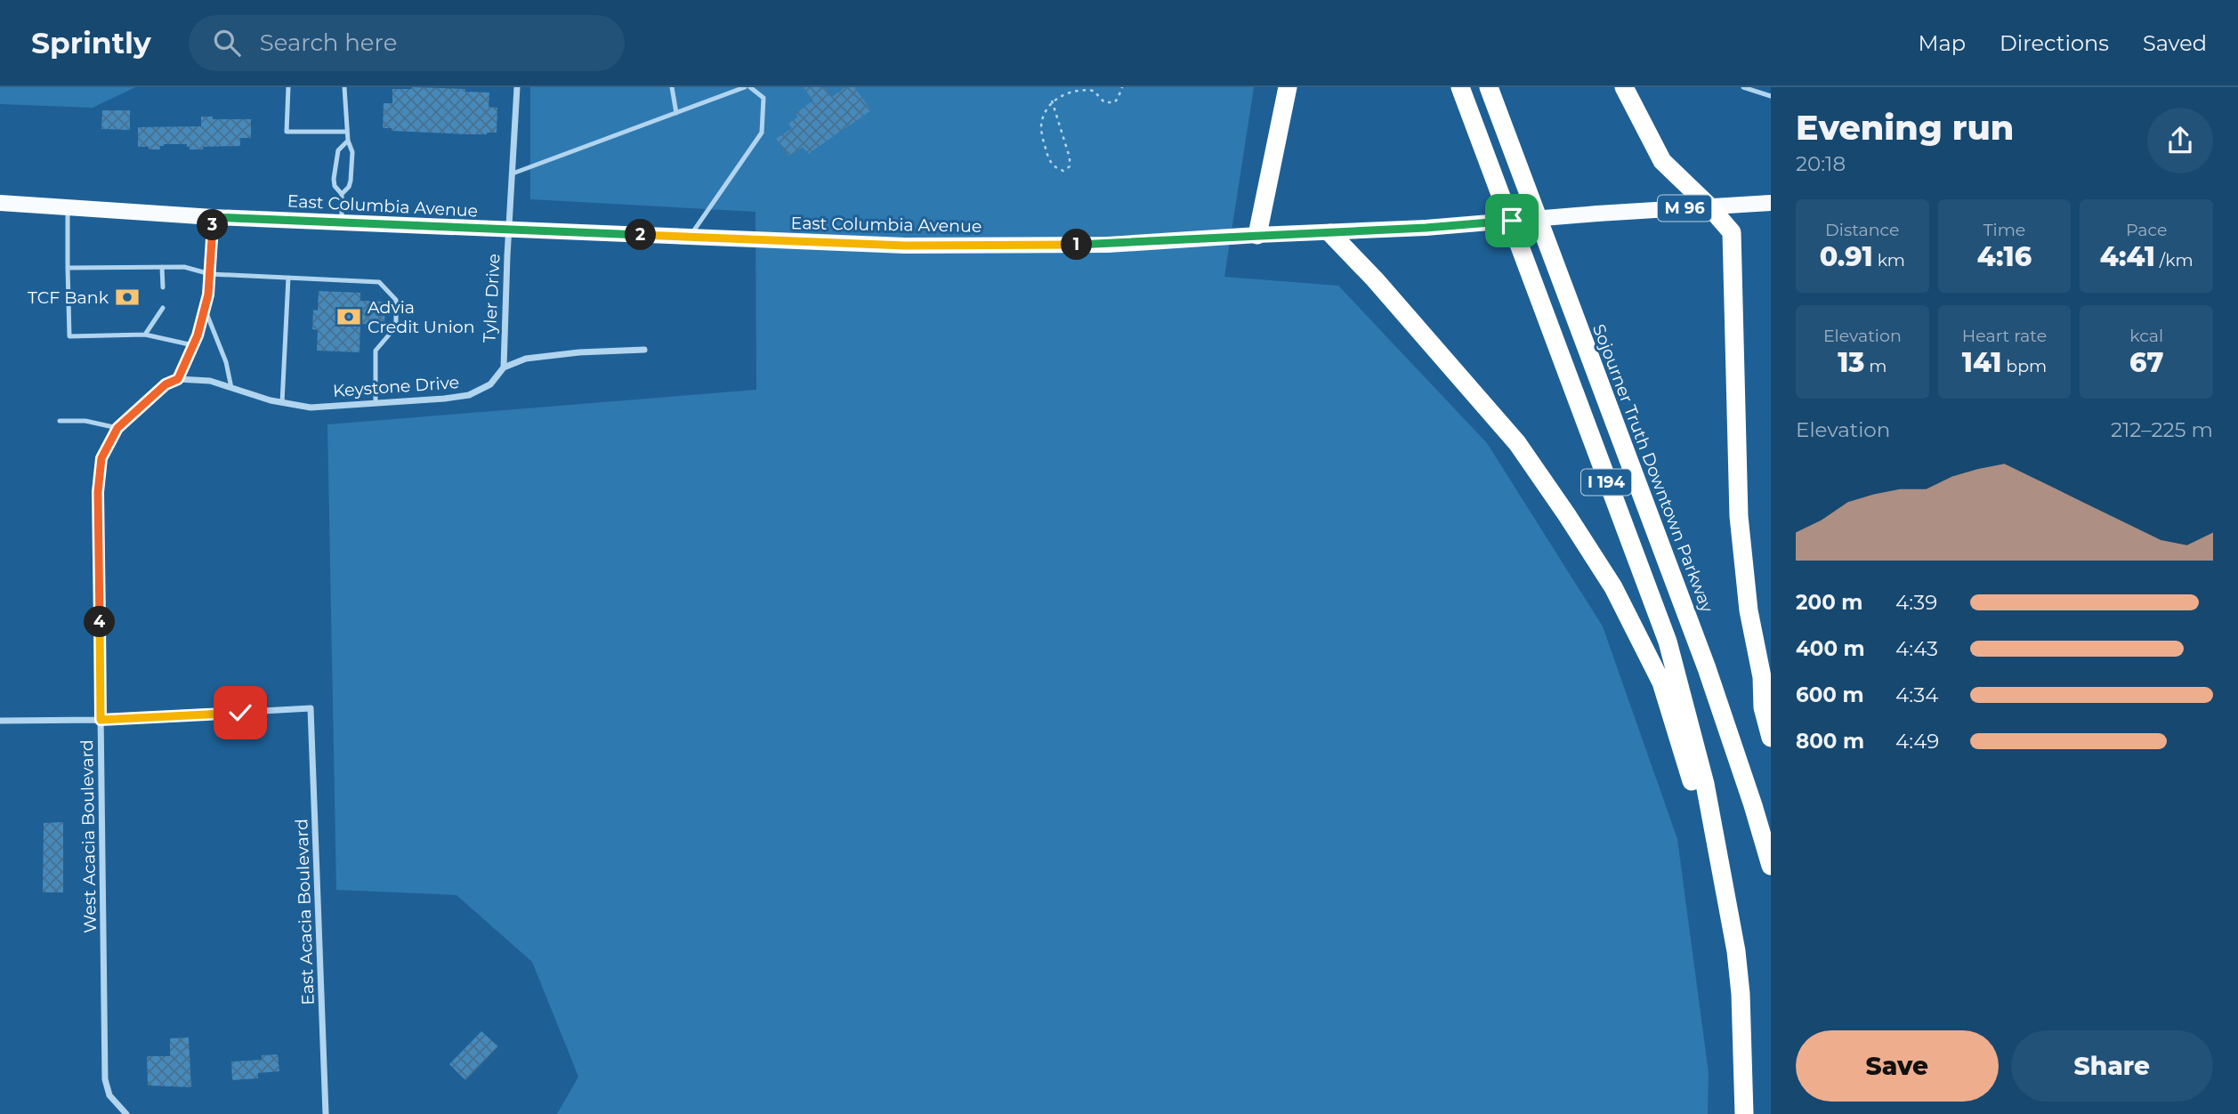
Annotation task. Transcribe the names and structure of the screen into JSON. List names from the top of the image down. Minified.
{"streets":{"highway":["Sojourner Truth Downtown Parkway","I 194"],"main road":["East Columbia Avenue","M 96"],"street":["Tyler Drive","Keystone Drive","West Acacia Boulevard","East Acacia Boulevard"]},"crossings":[["East Columbia Avenue","Tyler Drive"],["Tyler Drive","Keystone Drive"],["Keystone Drive","West Acacia Boulevard"],["West Acacia Boulevard","East Acacia Boulevard"]],"places":{"bank":["TCF Bank","Advia Credit Union"]},"page":{"header":"Sprintly","search":"Search here","nav":["Map","Directions","Saved"],"heading":["Evening run","20:18"],"stats":[["Distance","0.91 km"],["Time","4:16"],["Pace","4:41 /km"],["Elevation","13 m"],["Heart rate","141 bpm"],["kcal","67"]],"pins":["3","2","1","4"],"chart":["Elevation","212–225 m"],"list":[{"name":"200 m","note":"4:39"},{"name":"400 m","note":"4:43"},{"name":"600 m","note":"4:34"},{"name":"800 m","note":"4:49"}],"buttons":["Save","Share"]}}
